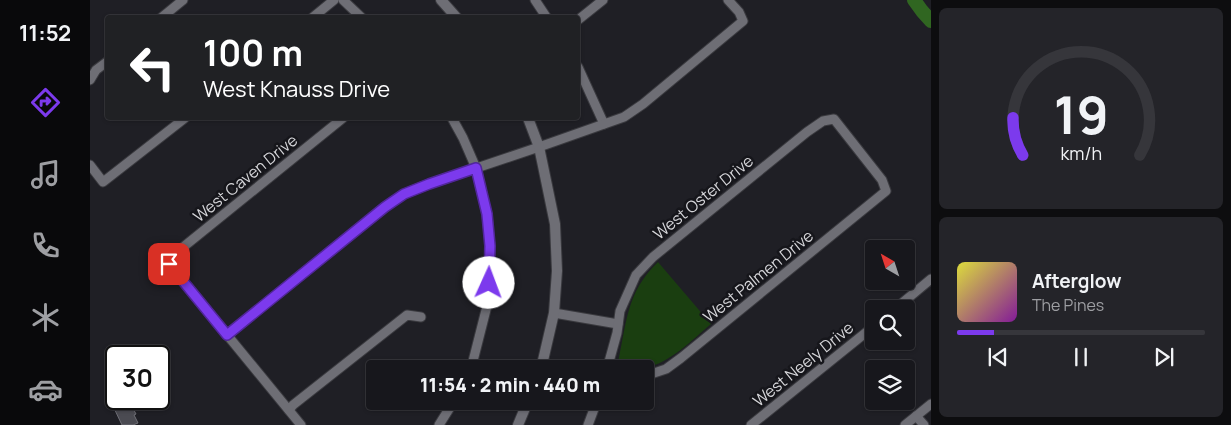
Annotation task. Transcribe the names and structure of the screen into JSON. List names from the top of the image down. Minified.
{"streets":{"street":["West Caven Drive","West Oster Drive","West Palmen Drive","West Neely Drive"]},"crossings":[["West Oster Drive","West Palmen Drive"]],"north":"top left","page":{"tabs":"11:52","turn":["100 m","West Knauss Drive"],"song":["Afterglow","The Pines"],"limit":"30","trip":"11:54 · 2 min · 440 m","gauge":["19","km/h"]}}
